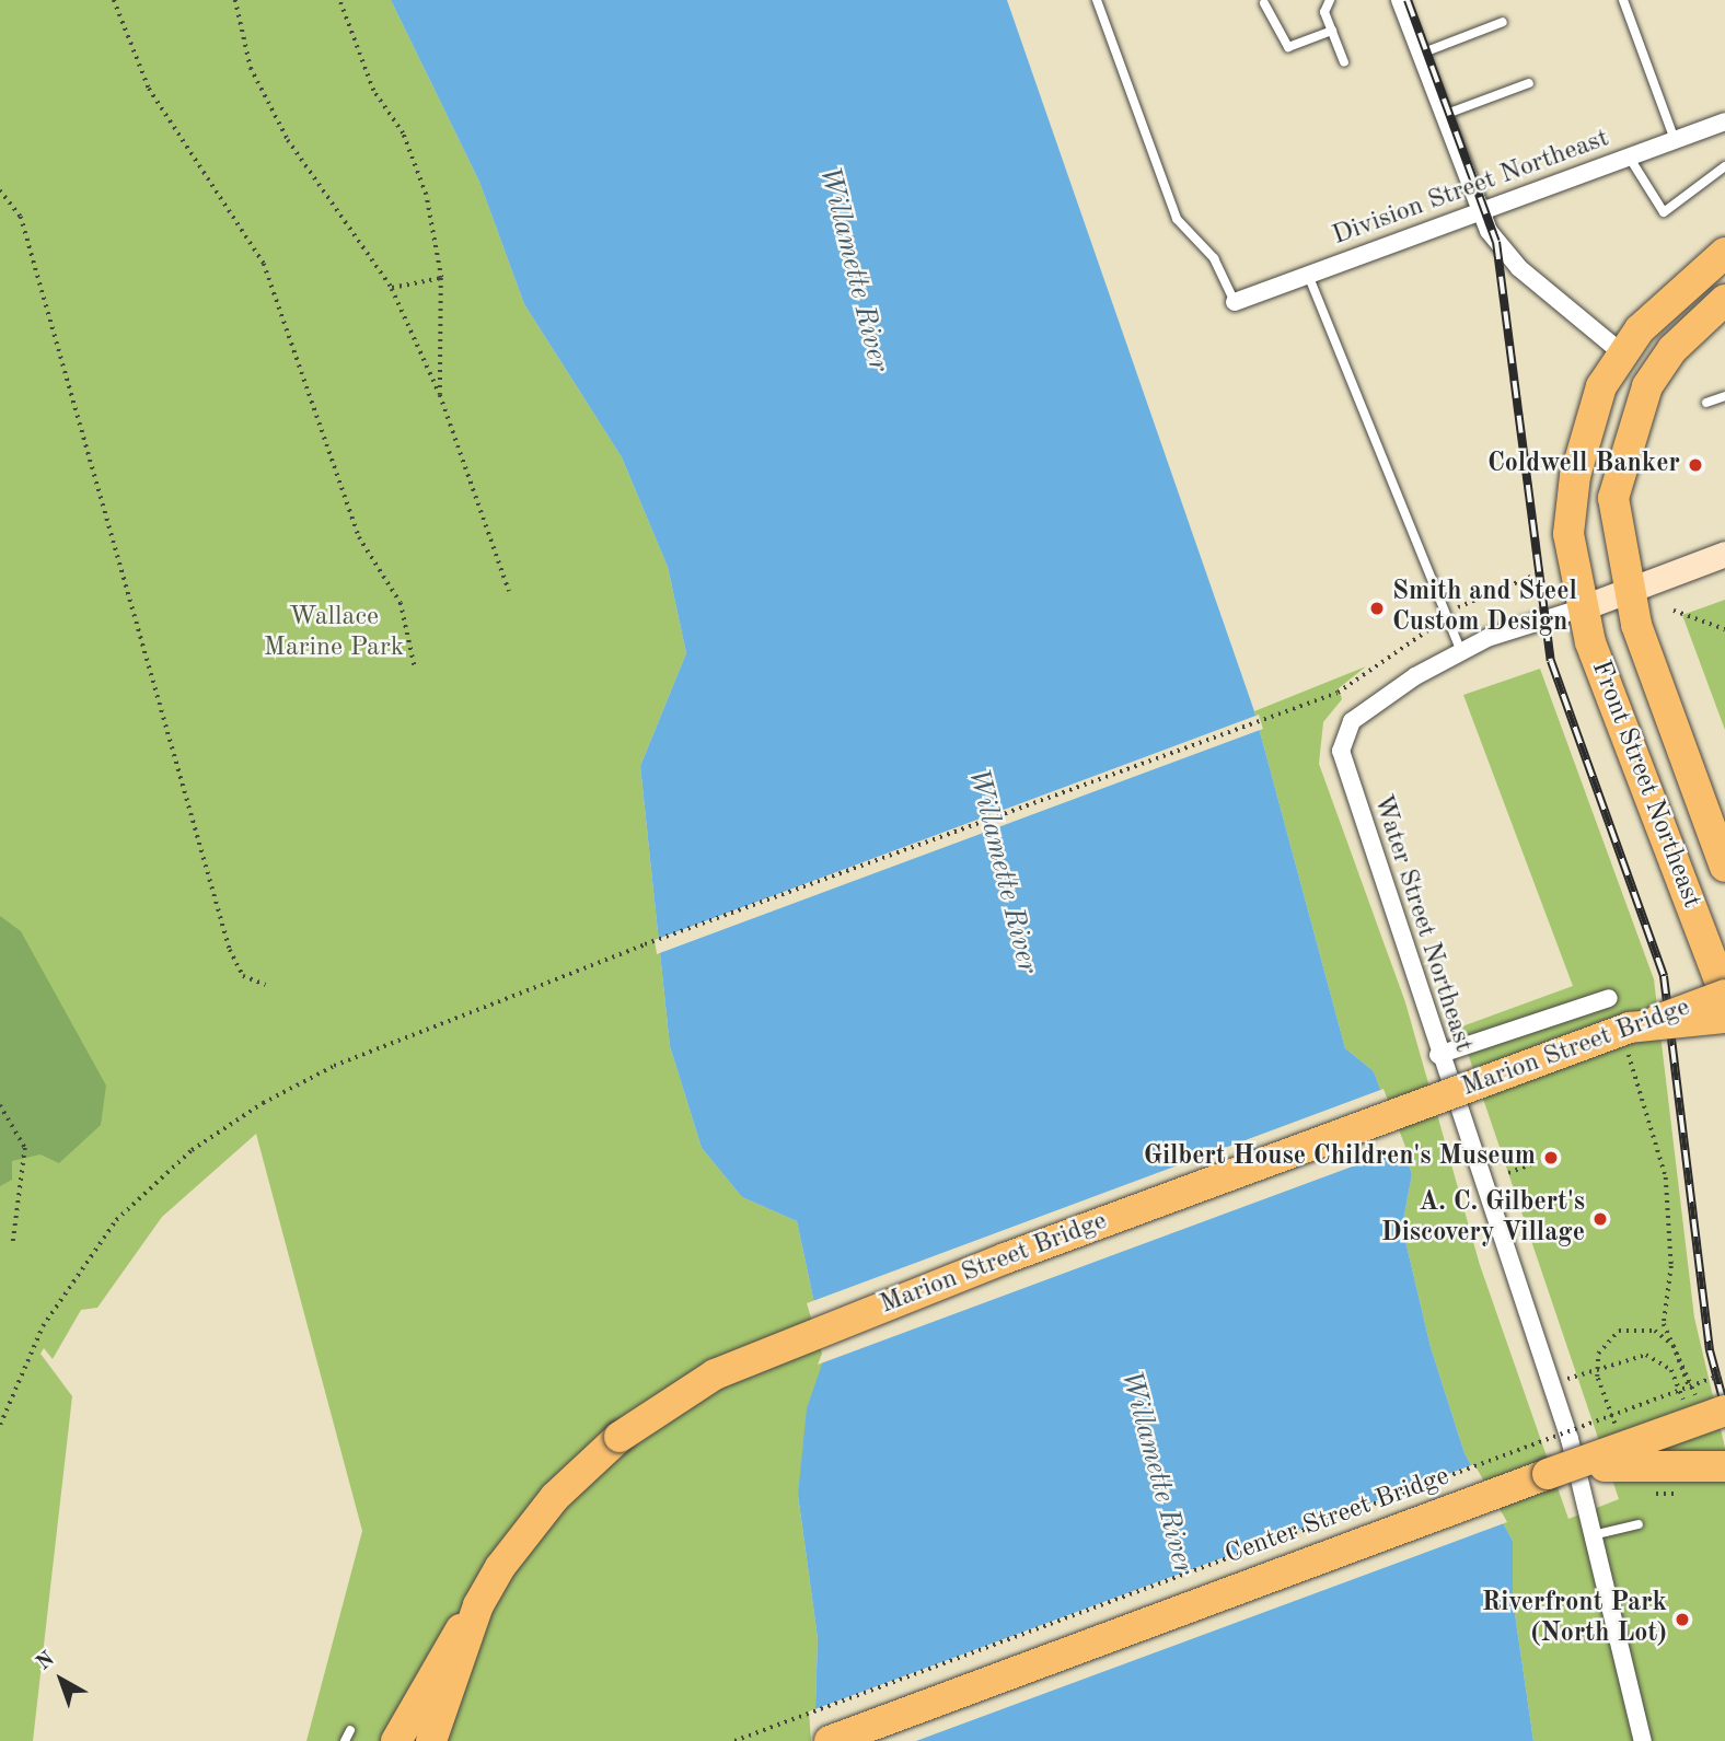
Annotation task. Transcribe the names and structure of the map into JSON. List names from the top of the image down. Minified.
{"streets":{"highway":["Front Street Northeast","Marion Street Bridge","Center Street Bridge"],"street":["Division Street Northeast","Water Street Northeast"]},"crossings":[["Front Street Northeast","Marion Street Bridge"]],"water":["Willamette River"],"parks":["Wallace Marine Park"],"places":["Coldwell Banker","Smith and Steel Custom Design","Gilbert House Children's Museum","A. C. Gilbert's Discovery Village","Riverfront Park (North Lot)"],"north":"top left"}
